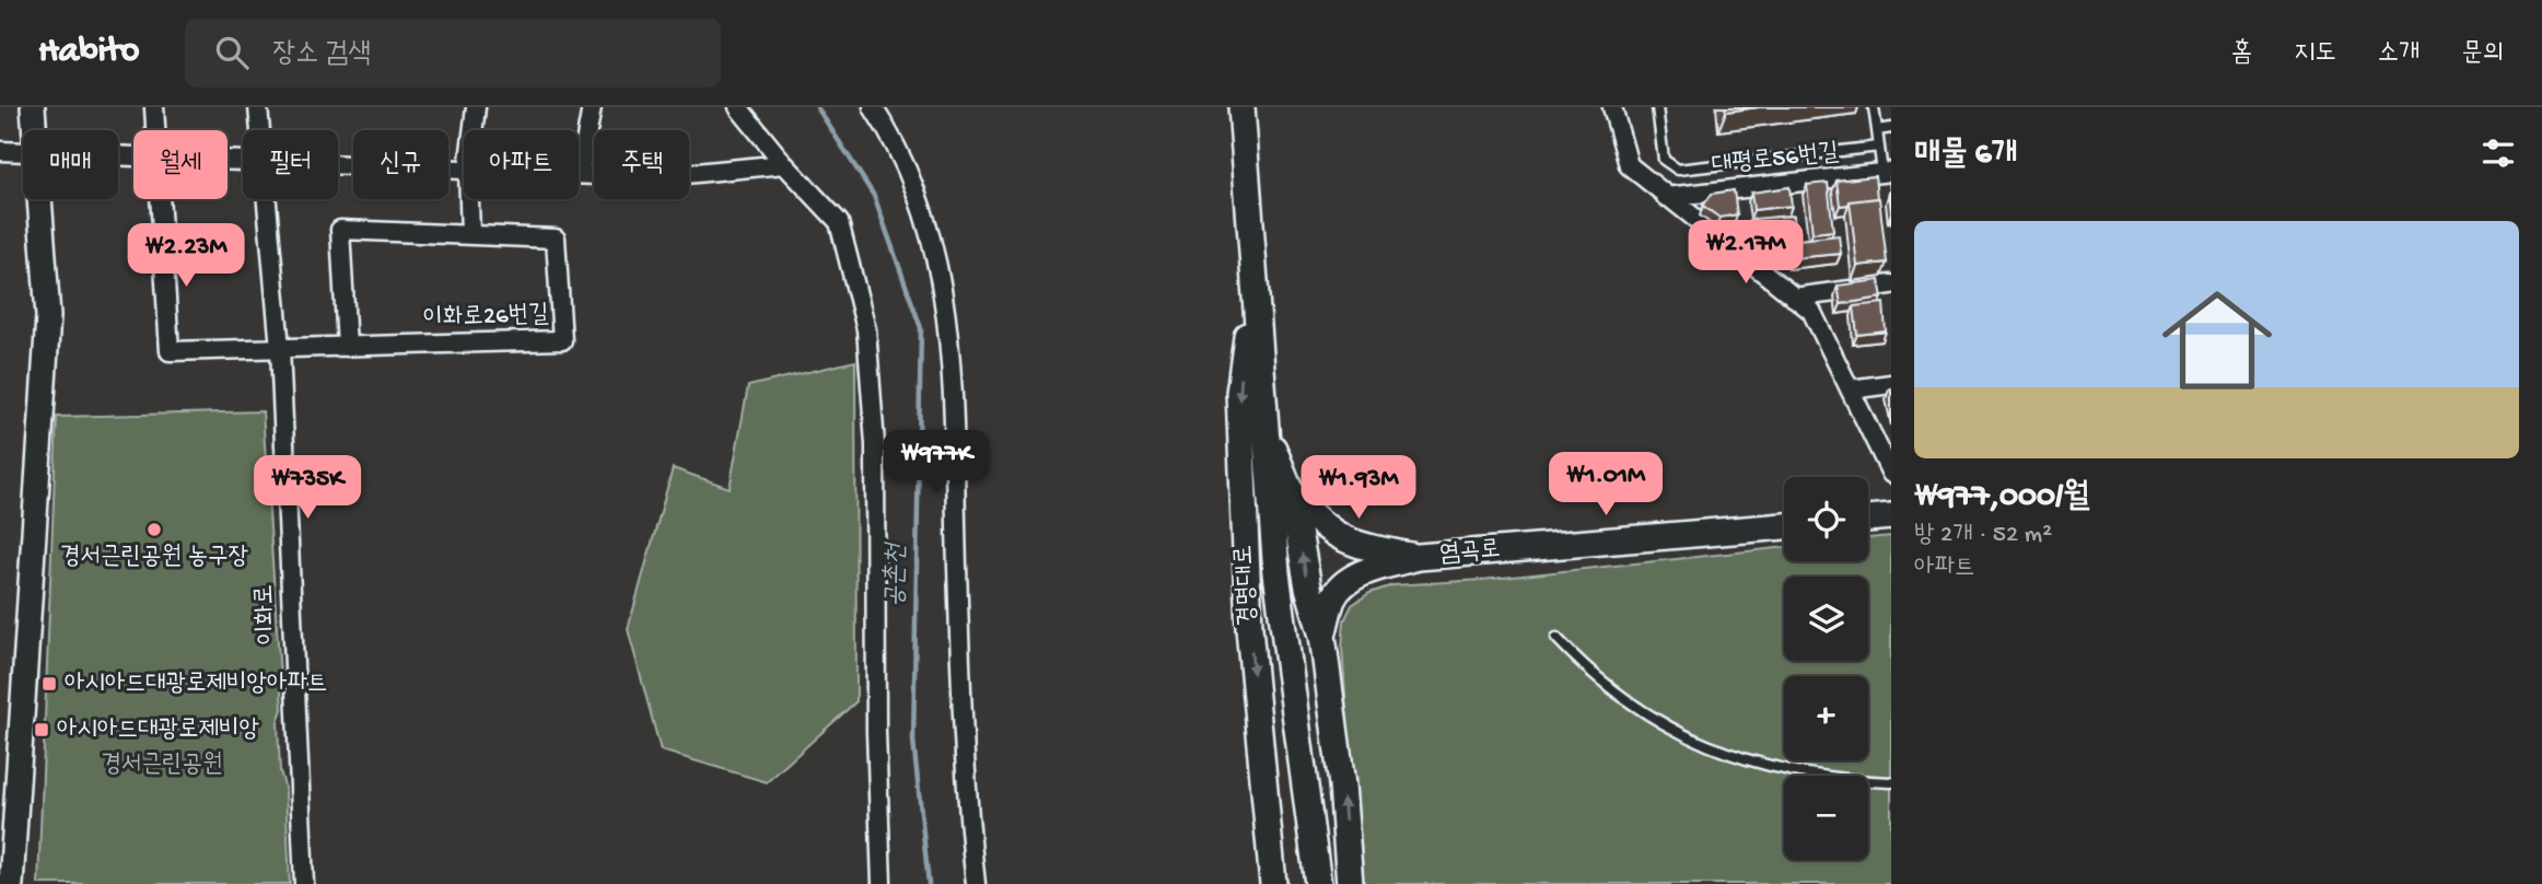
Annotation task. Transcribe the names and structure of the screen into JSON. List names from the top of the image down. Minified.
{"streets":{"main road":["염곡로","경명대로"],"street":["대평로56번길","이화로26번길","이화로"]},"crossings":[["이화로26번길","이화로"],["염곡로","경명대로"]],"water":["공촌천"],"parks":["경서근린공원"],"places":{"other":["경서근린공원 농구장"],"transit":["아시아드대광로제비앙아파트","아시아드대광로제비앙"]},"page":{"header":"Habito","search":"장소 검색","nav":["홈","지도","소개","문의"],"heading":"매물 6개","chip":["매매","월세","필터","신규","아파트","주택"],"list":[{"name":"₩977,000/월","note":"방 2개 · 52 m² · 아파트"}],"price":["₩2.17M","₩2.23M","₩977K","₩1.01M","₩735K","₩1.93M"],"map_buttons":["+","−"]}}
